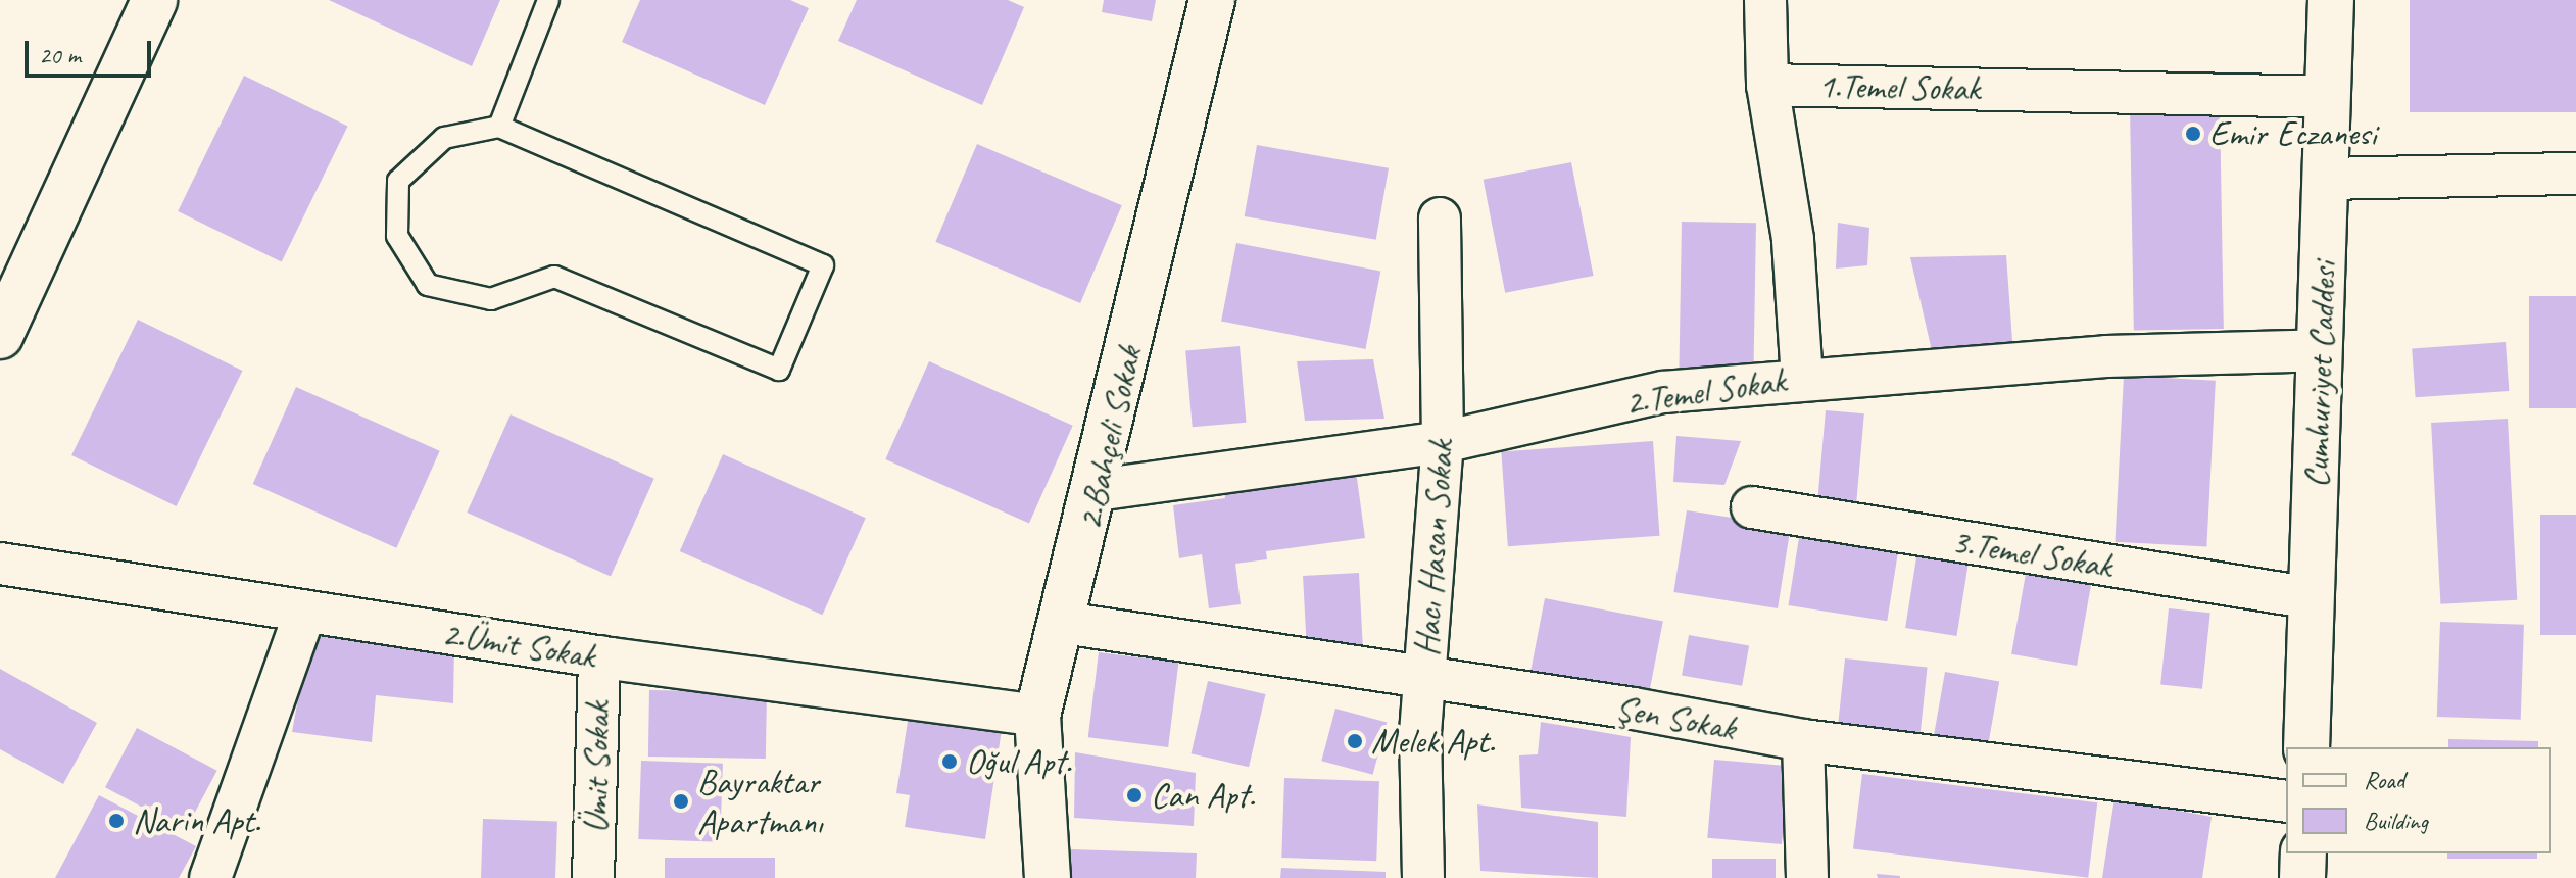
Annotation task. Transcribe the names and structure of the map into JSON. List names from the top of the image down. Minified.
{"streets":{"street":["1.Temel Sokak","Cumhuriyet Caddesi","2.Temel Sokak","2.Bahçeli Sokak","Hacı Hasan Sokak","3.Temel Sokak","2.Ümit Sokak","Şen Sokak","Ümit Sokak"]},"crossings":[["1.Temel Sokak","Cumhuriyet Caddesi"],["1.Temel Sokak","2.Temel Sokak"],["Cumhuriyet Caddesi","2.Temel Sokak"],["Cumhuriyet Caddesi","3.Temel Sokak"],["2.Temel Sokak","2.Bahçeli Sokak"],["2.Temel Sokak","Hacı Hasan Sokak"],["2.Bahçeli Sokak","2.Ümit Sokak"],["2.Bahçeli Sokak","Şen Sokak"],["Hacı Hasan Sokak","Şen Sokak"],["2.Ümit Sokak","Ümit Sokak"]],"places":["Emir Eczanesi","Melek Apt.","Oğul Apt.","Can Apt.","Bayraktar Apartmanı","Narin Apt."],"legend":["Road","Building"],"scale_bar":"20 m"}
